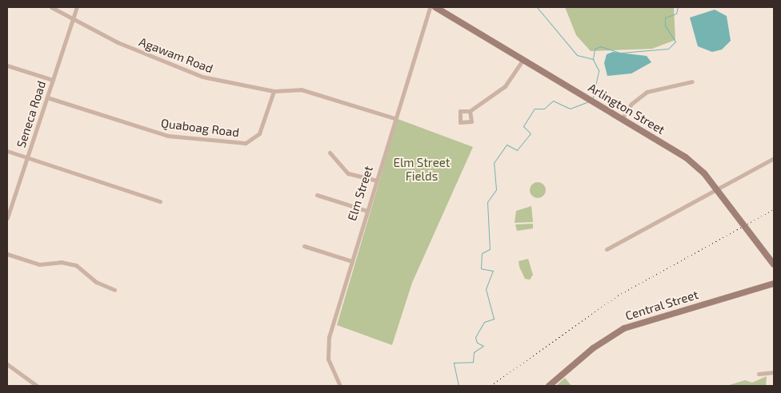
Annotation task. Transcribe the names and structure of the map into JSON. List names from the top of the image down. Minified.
{"streets":{"street":["Agawam Road","Arlington Street","Seneca Road","Quaboag Road","Elm Street","Central Street"]},"crossings":[["Agawam Road","Seneca Road"],["Agawam Road","Quaboag Road"],["Agawam Road","Elm Street"],["Seneca Road","Quaboag Road"]],"parks":["Elm Street Fields"]}
